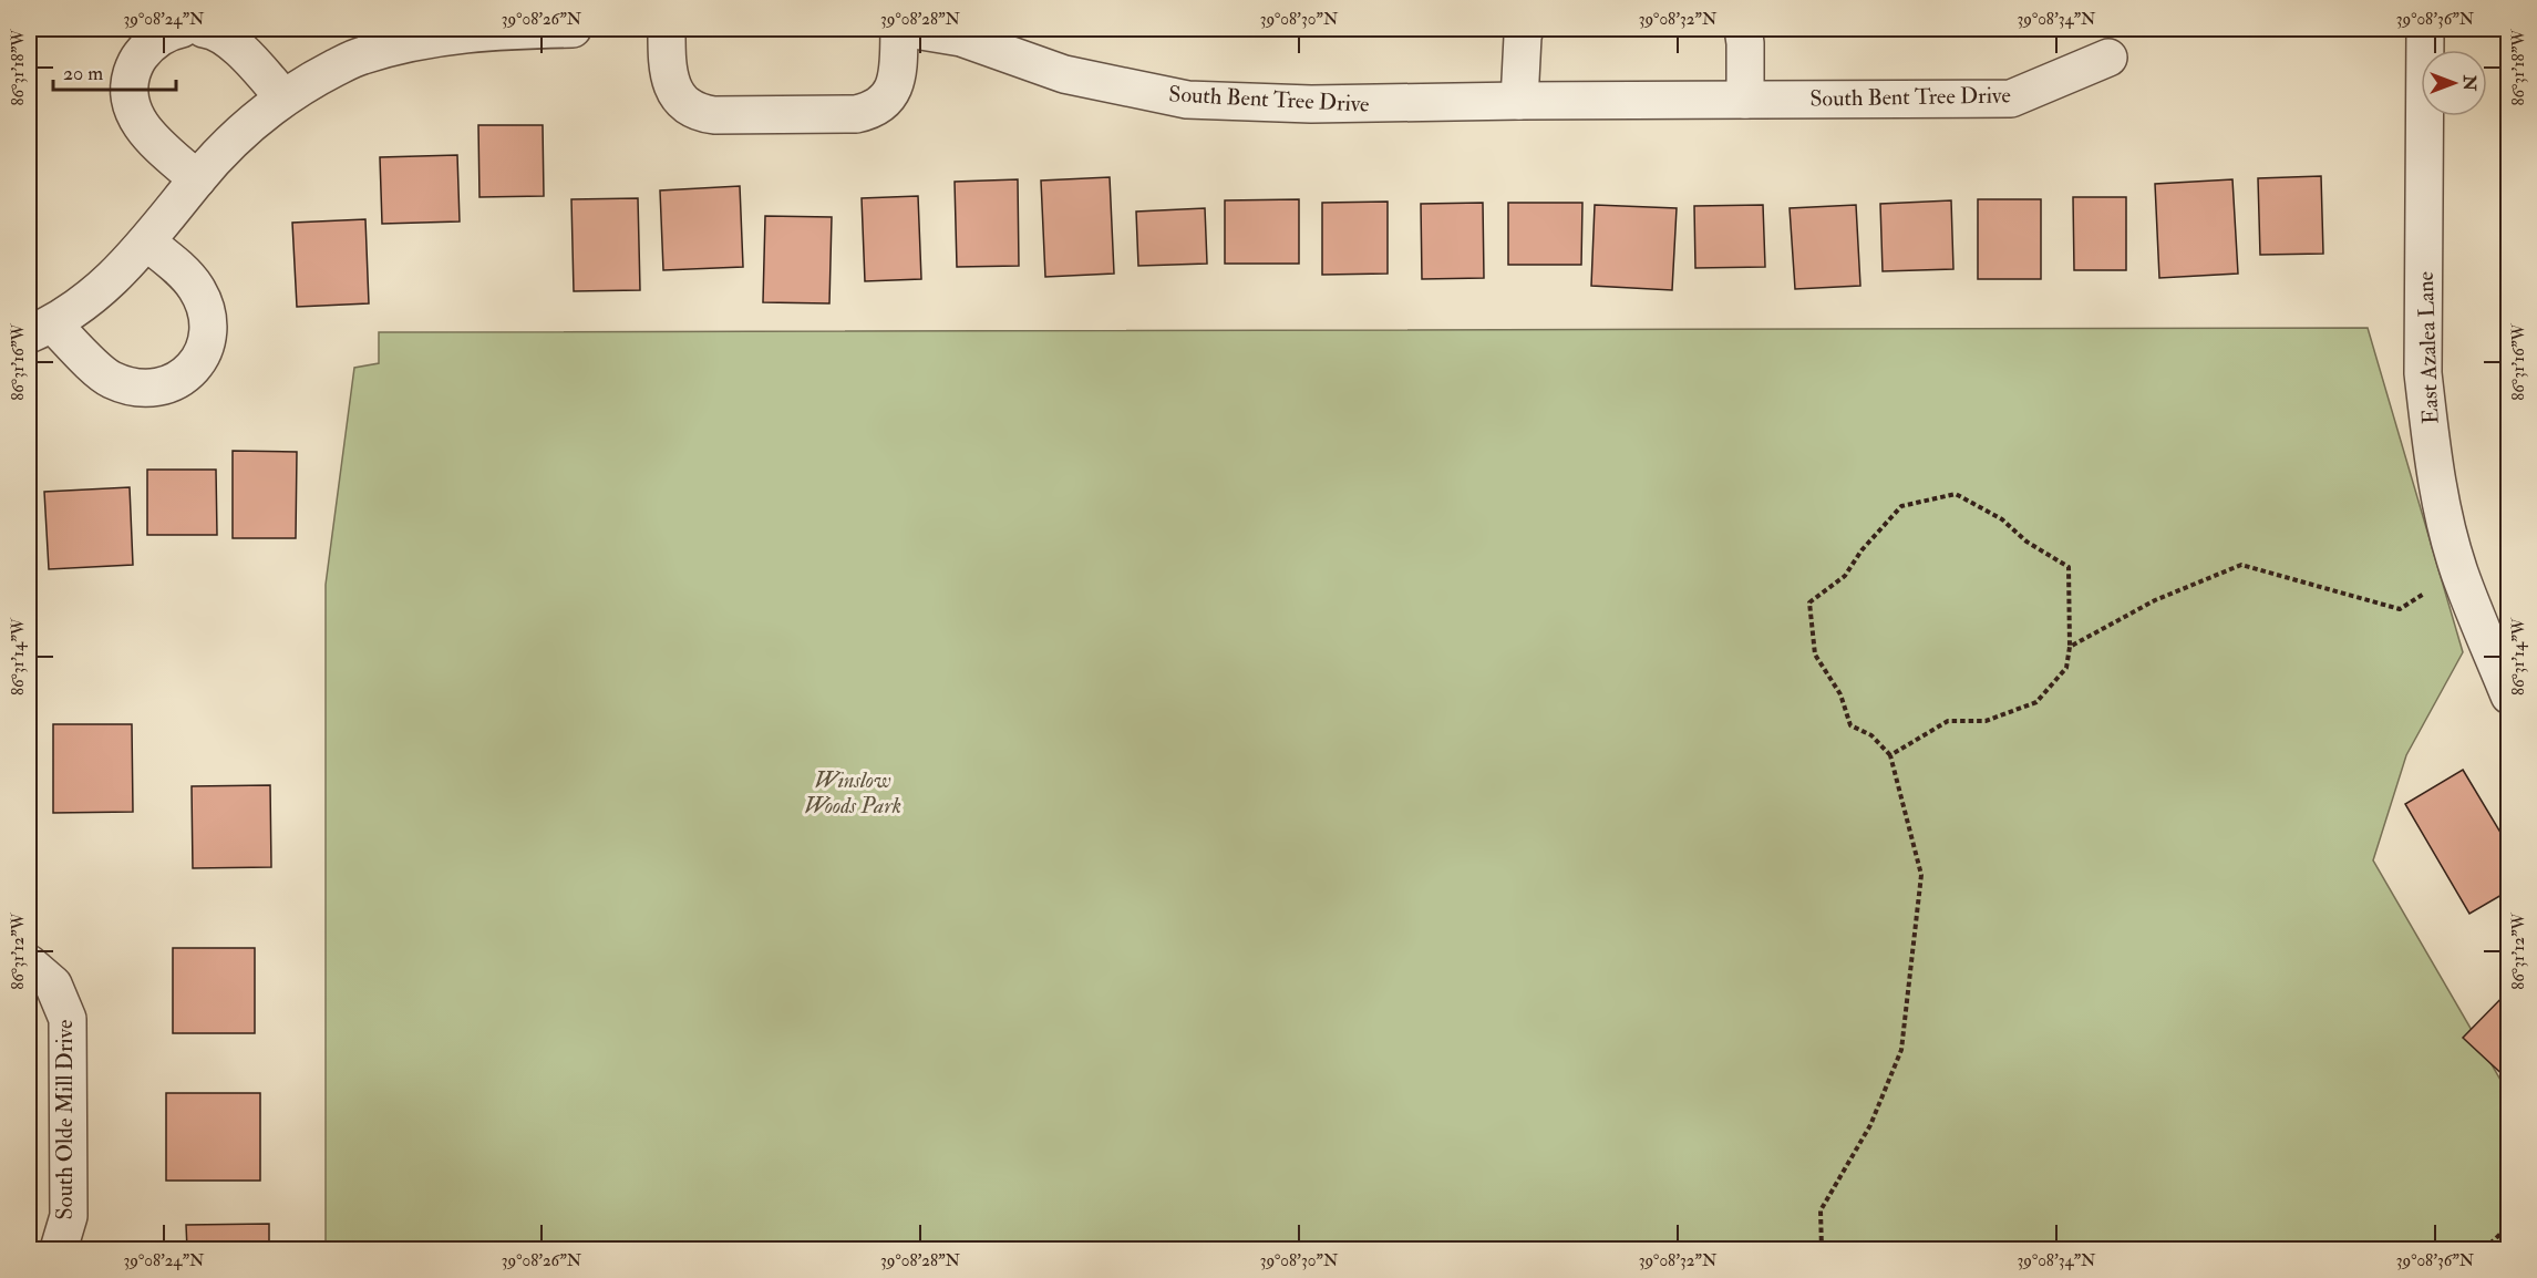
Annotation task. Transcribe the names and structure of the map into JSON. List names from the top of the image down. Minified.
{"streets":{"street":["South Bent Tree Drive","East Azalea Lane","South Olde Mill Drive"]},"parks":["Winslow Woods Park"],"scale_bar":"20 m","north":"right","coordinates":["39°08'24\"N","39°08'26\"N","39°08'28\"N","39°08'30\"N","39°08'32\"N","39°08'34\"N","39°08'36\"N","86°31'18\"W","86°31'16\"W","86°31'14\"W","86°31'12\"W"]}
